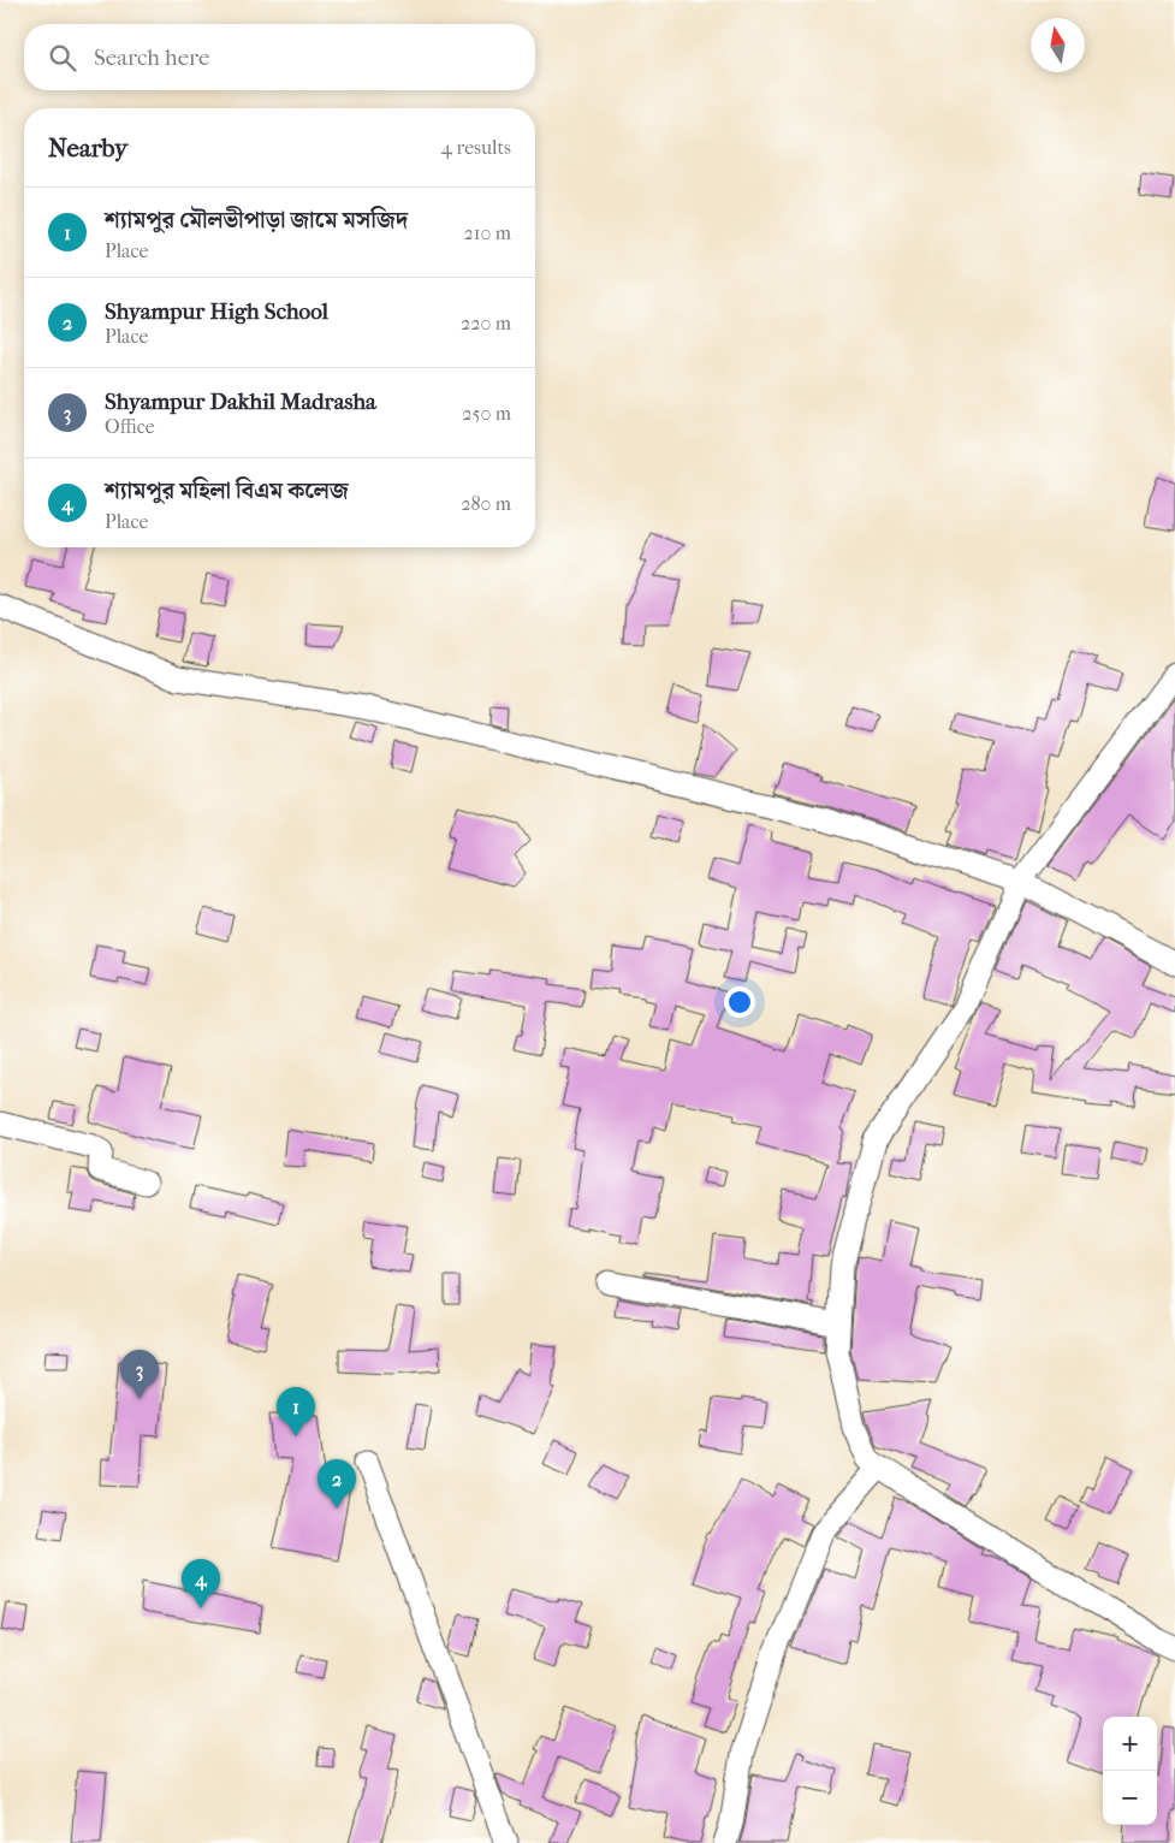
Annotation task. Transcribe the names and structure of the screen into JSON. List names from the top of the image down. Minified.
{"north":"top","page":{"search":"Search here","heading":["Nearby","4 results"],"list":[{"mark":"1","name":"শ্যামপুর মৌলভীপাড়া জামে মসজিদ","note":"Place","value":"210 m"},{"mark":"2","name":"Shyampur High School","note":"Place","value":"220 m"},{"mark":"3","name":"Shyampur Dakhil Madrasha","note":"Office","value":"250 m"},{"mark":"4","name":"শ্যামপুর মহিলা বিএম কলেজ","note":"Place","value":"280 m"}],"pins":["3","1","2","4"],"map_buttons":["+","−"]}}
